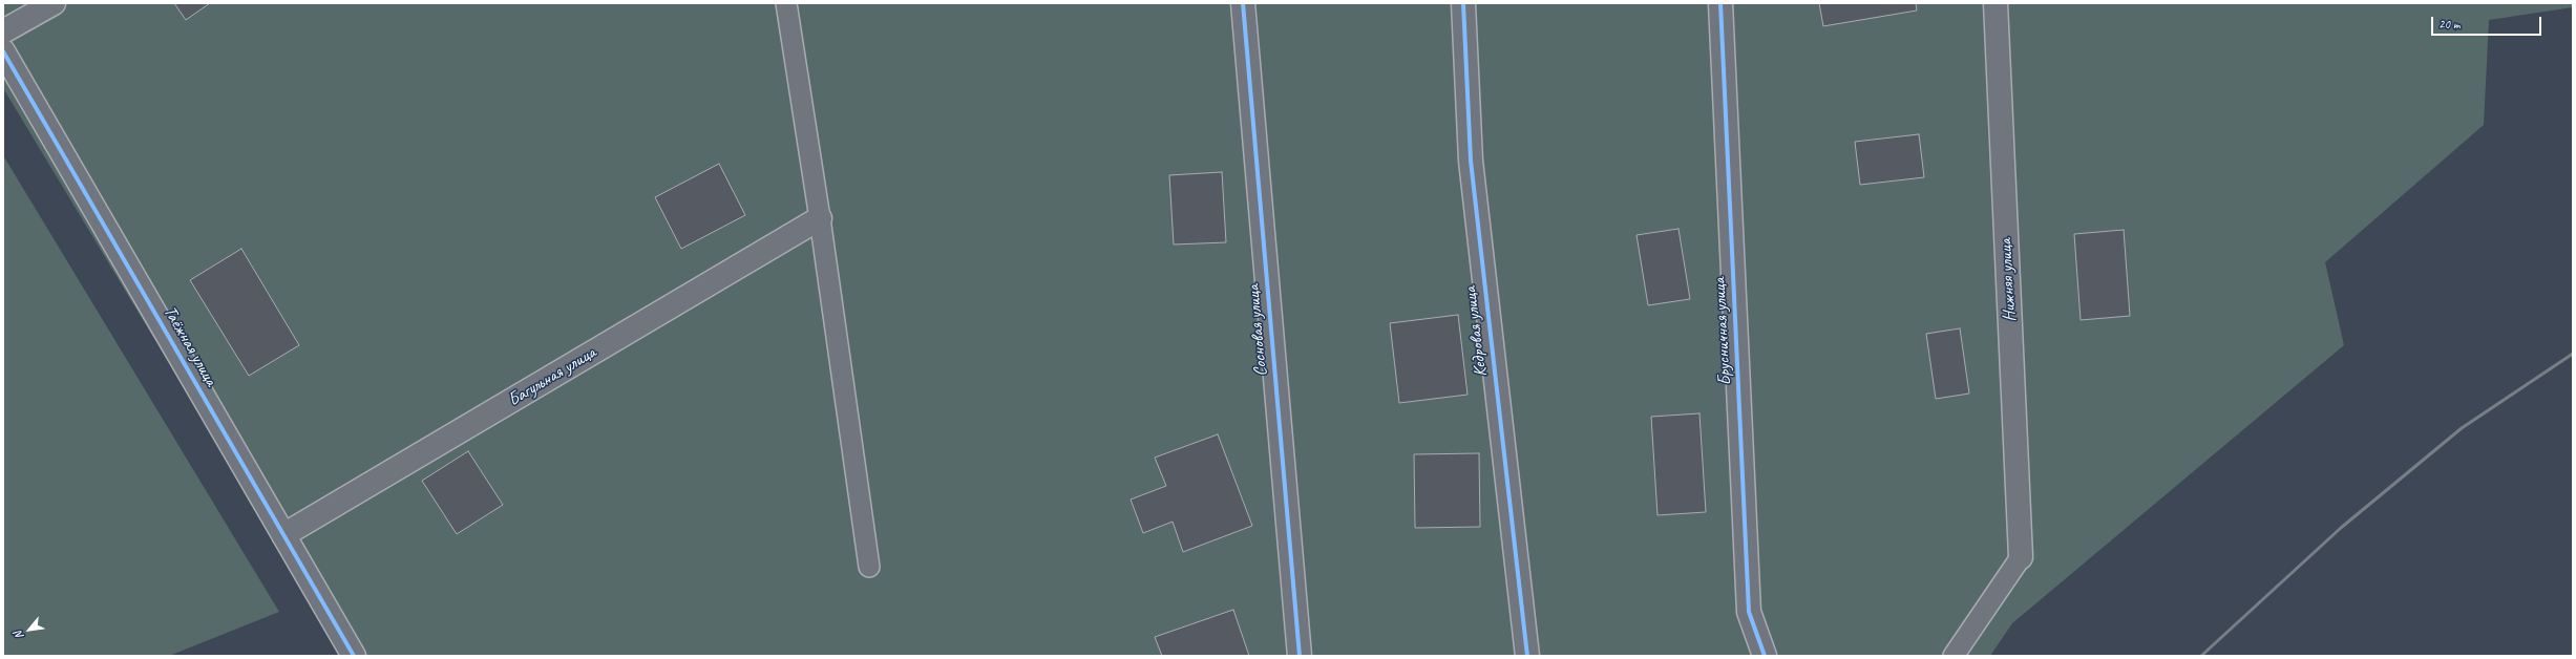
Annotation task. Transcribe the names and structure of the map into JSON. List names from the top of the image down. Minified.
{"streets":{"street":["Нижняя улица","Сосновая улица","Кедровая улица","Брусничная улица","Таёжная улица","Багульная улица"]},"crossings":[["Таёжная улица","Багульная улица"]],"scale_bar":"20 m","north":"bottom left"}
